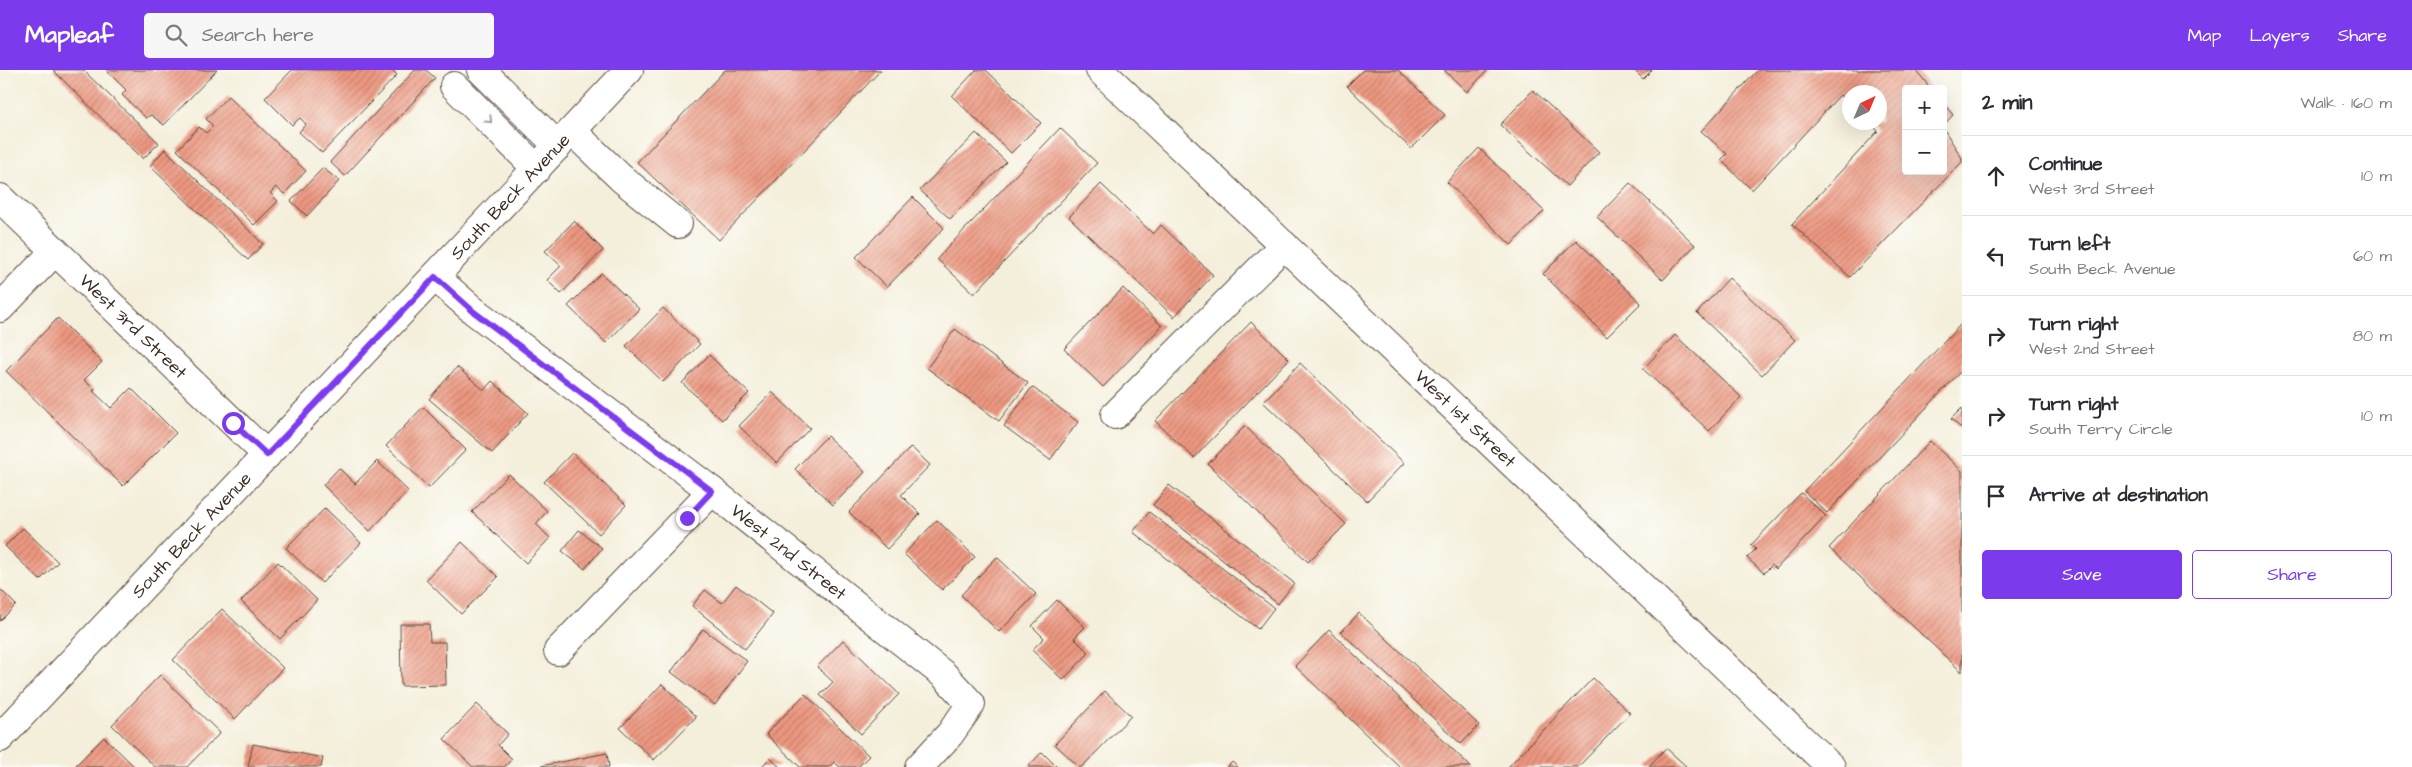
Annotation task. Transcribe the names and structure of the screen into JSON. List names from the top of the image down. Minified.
{"streets":{"street":["South Beck Avenue","West 3rd Street","West 1st Street","West 2nd Street"]},"crossings":[["South Beck Avenue","West 3rd Street"],["South Beck Avenue","West 2nd Street"]],"north":"top right","page":{"header":"Mapleaf","search":"Search here","nav":["Map","Layers","Share"],"heading":["2 min","Walk · 160 m"],"map_buttons":["+","−"],"list":[["Continue","West 3rd Street","10 m"],["Turn left","South Beck Avenue","60 m"],["Turn right","West 2nd Street","80 m"],["Turn right","South Terry Circle","10 m"],"Arrive at destination"],"buttons":["Save","Share"]}}
